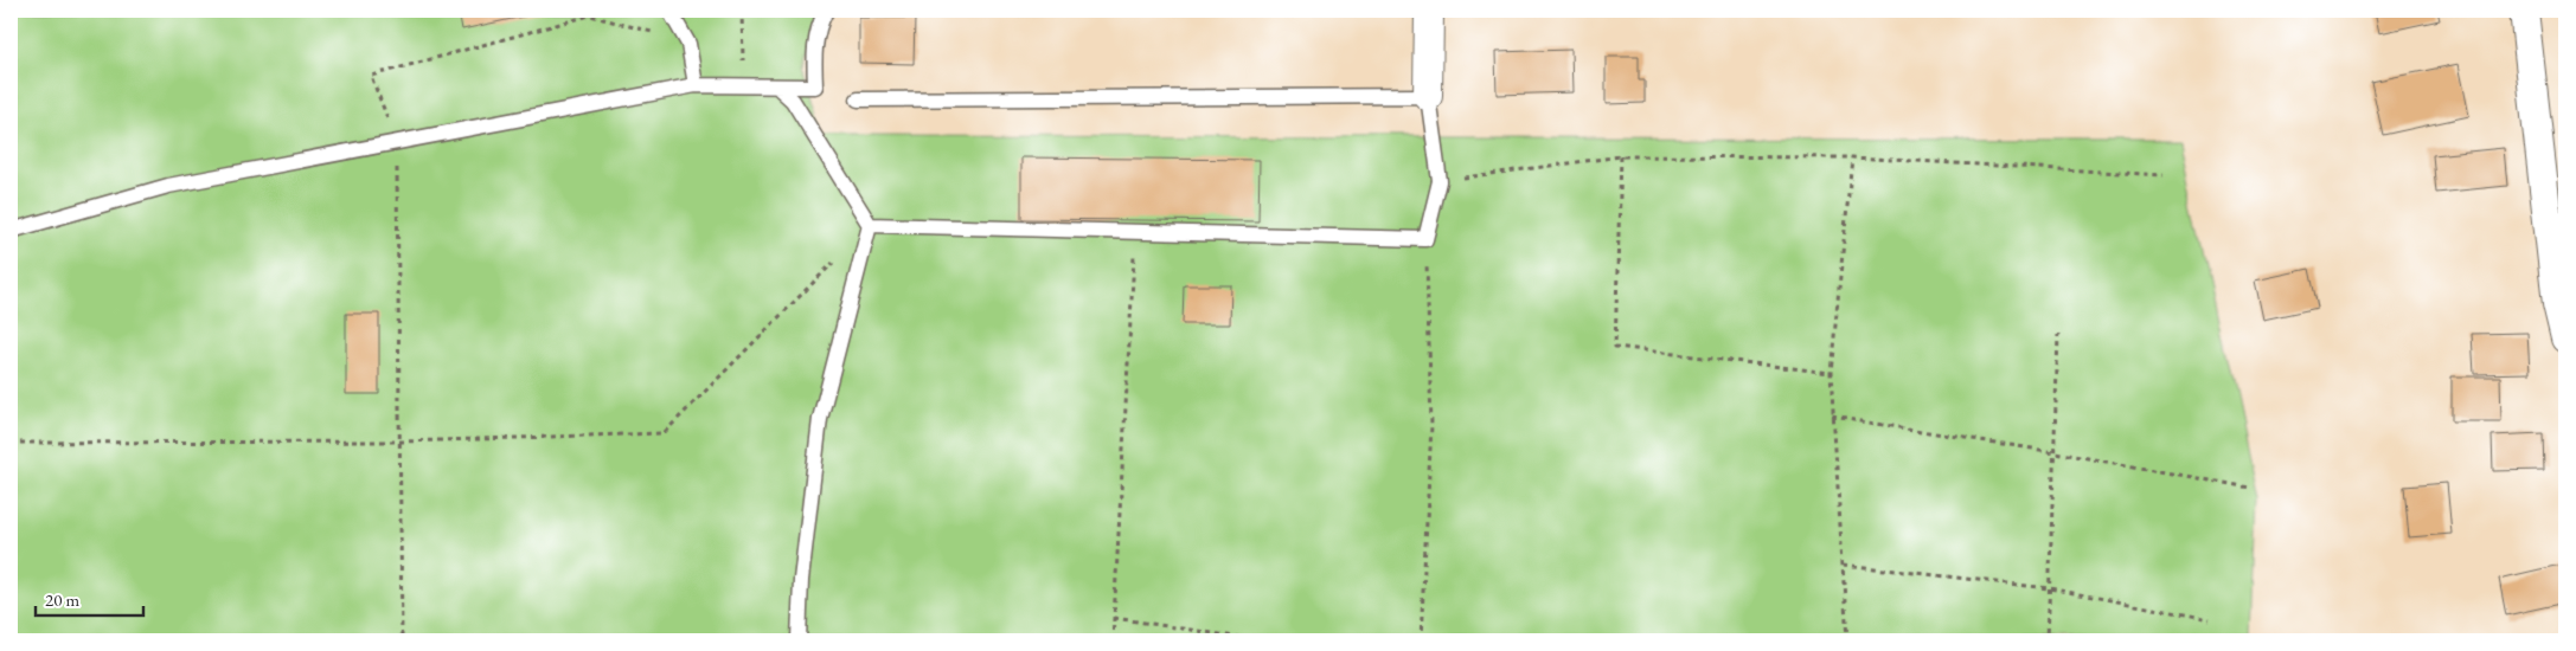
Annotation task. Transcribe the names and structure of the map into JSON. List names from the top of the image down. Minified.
{"scale_bar":"20 m"}
